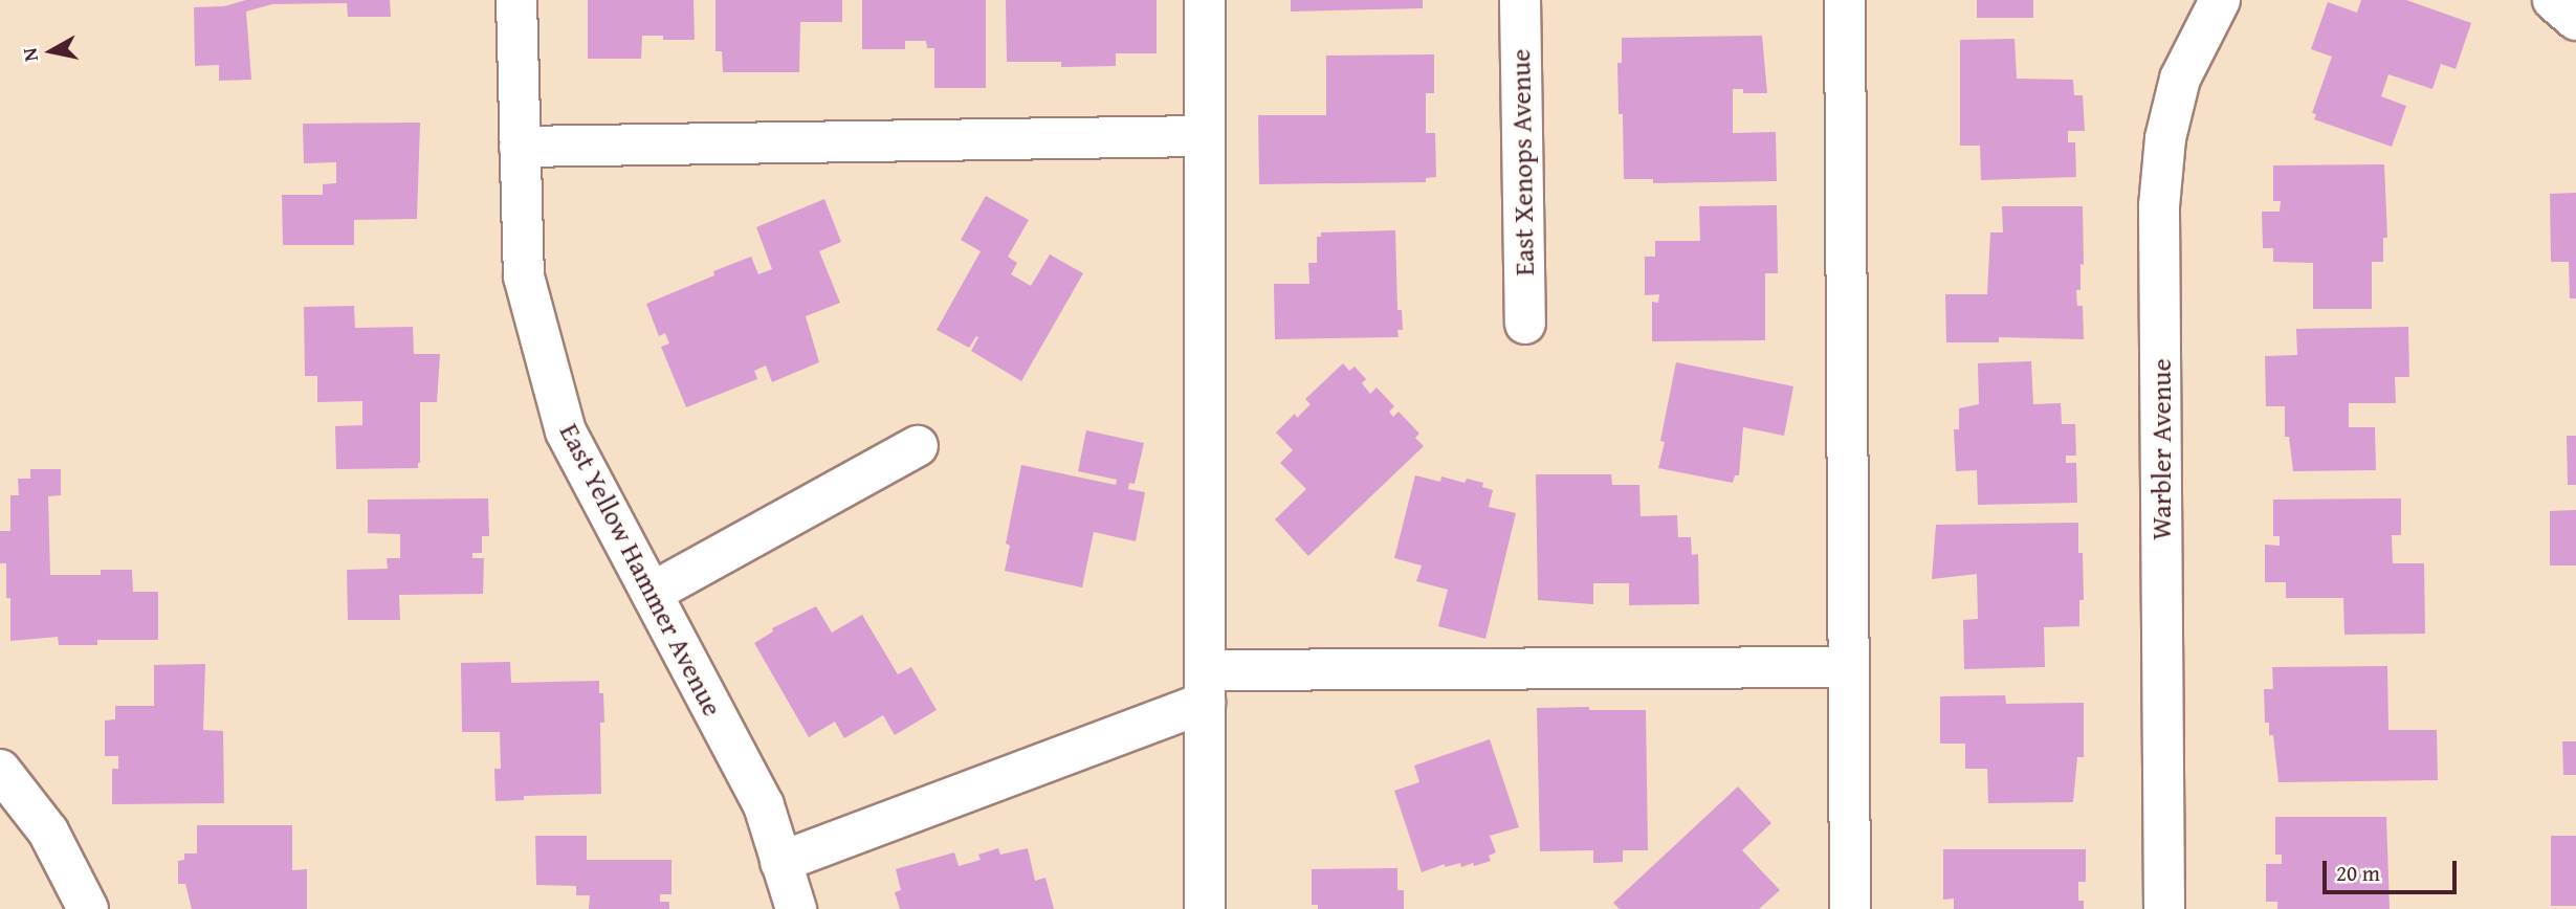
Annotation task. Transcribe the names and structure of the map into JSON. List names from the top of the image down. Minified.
{"streets":{"street":["East Xenops Avenue","Warbler Avenue","East Yellow Hammer Avenue"]},"scale_bar":"20 m","north":"left"}
